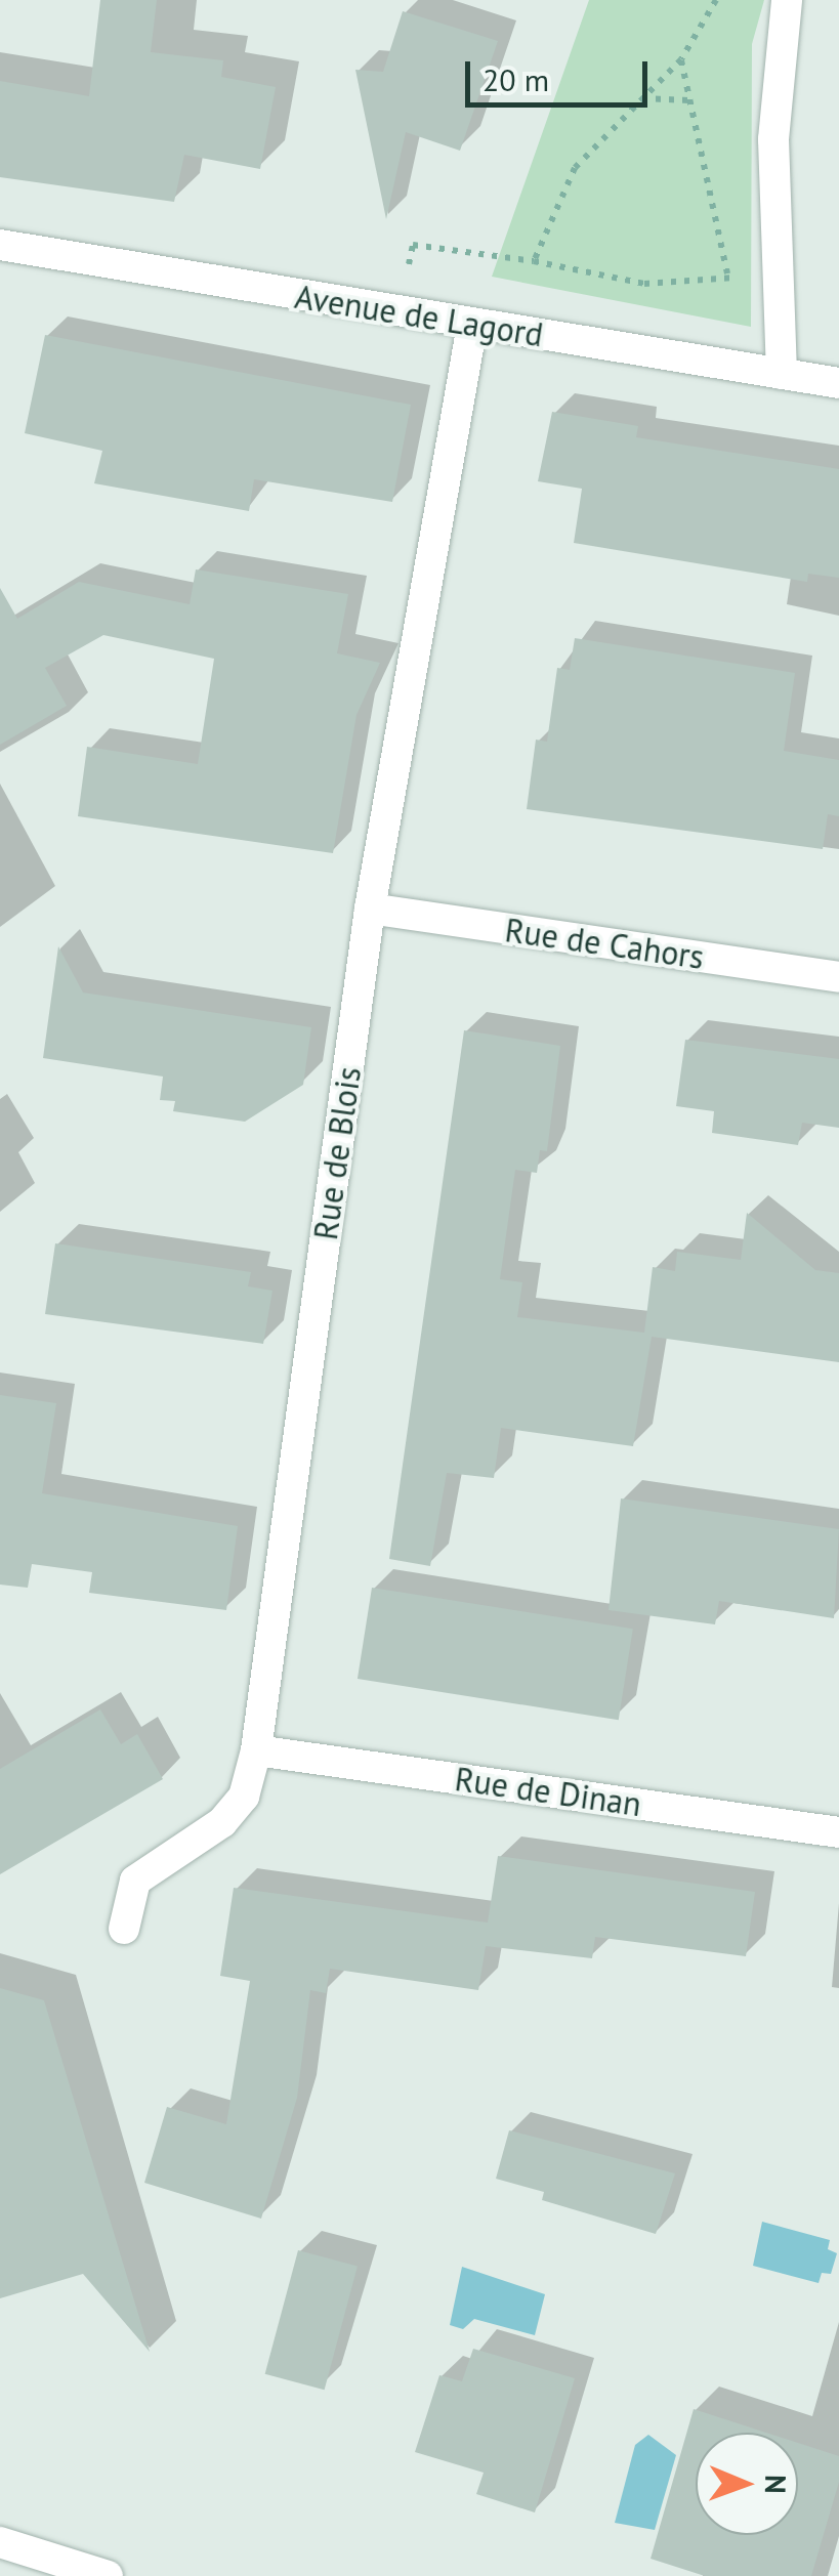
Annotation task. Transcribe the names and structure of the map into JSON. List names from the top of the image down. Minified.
{"streets":{"street":["Avenue de Lagord","Rue de Cahors","Rue de Blois","Rue de Dinan"]},"crossings":[["Avenue de Lagord","Rue de Blois"],["Rue de Cahors","Rue de Blois"],["Rue de Blois","Rue de Dinan"]],"scale_bar":"20 m","north":"right"}
